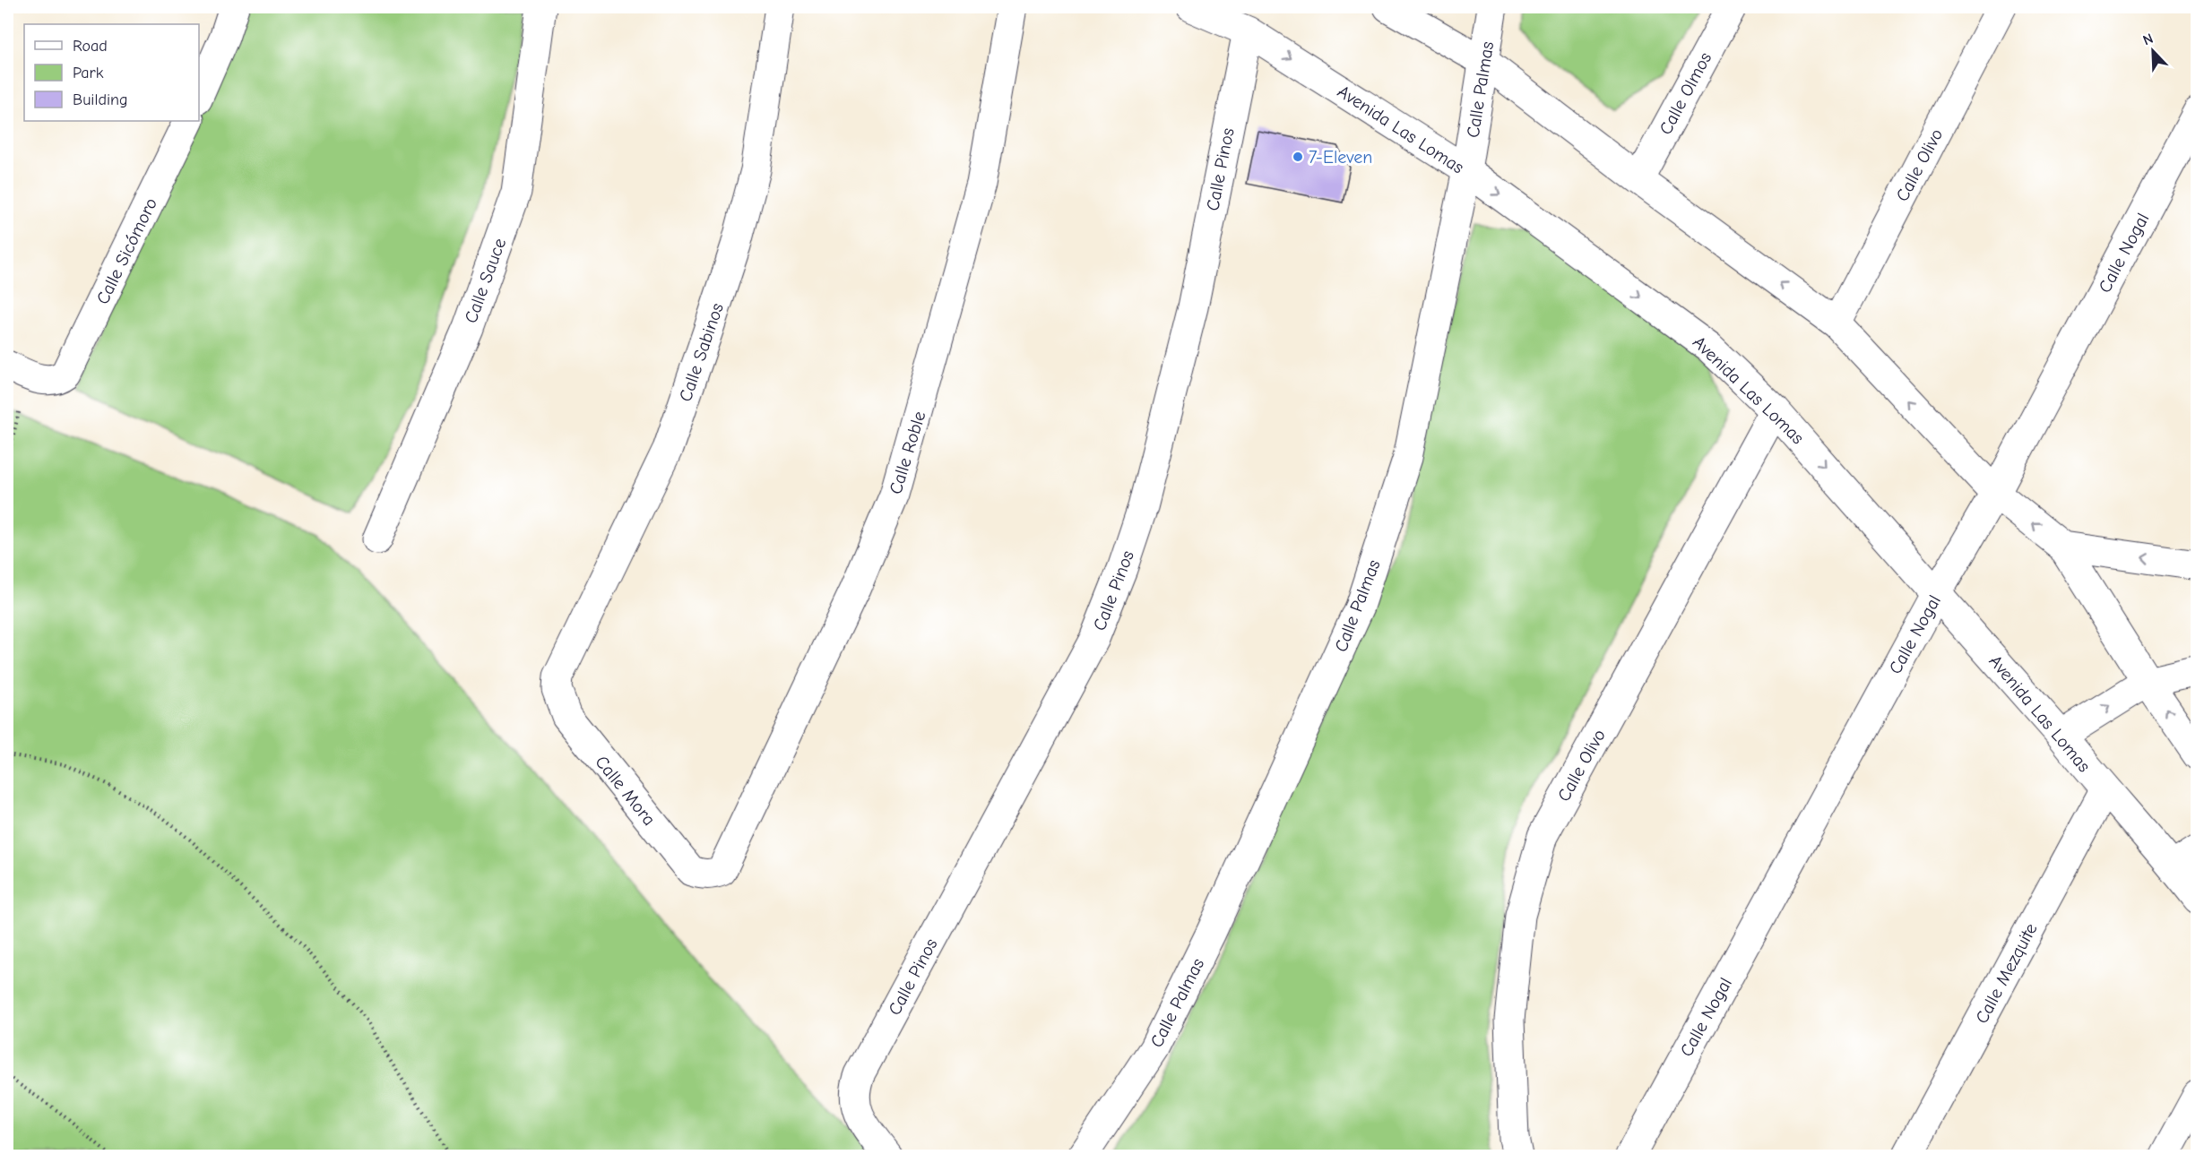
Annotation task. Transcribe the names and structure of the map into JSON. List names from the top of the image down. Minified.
{"streets":{"street":["Calle Palmas","Calle Olmos","Avenida Las Lomas","Calle Olivo","Calle Pinos","Calle Sicómoro","Calle Nogal","Calle Sauce","Calle Sabinos","Calle Roble","Calle Mora","Calle Mezquite"]},"crossings":[["Calle Palmas","Avenida Las Lomas"],["Avenida Las Lomas","Calle Olivo"],["Avenida Las Lomas","Calle Pinos"],["Avenida Las Lomas","Calle Nogal"],["Avenida Las Lomas","Calle Mezquite"],["Calle Sabinos","Calle Mora"],["Calle Roble","Calle Mora"]],"places":["7-Eleven"],"legend":["Road","Park","Building"],"north":"top left"}
